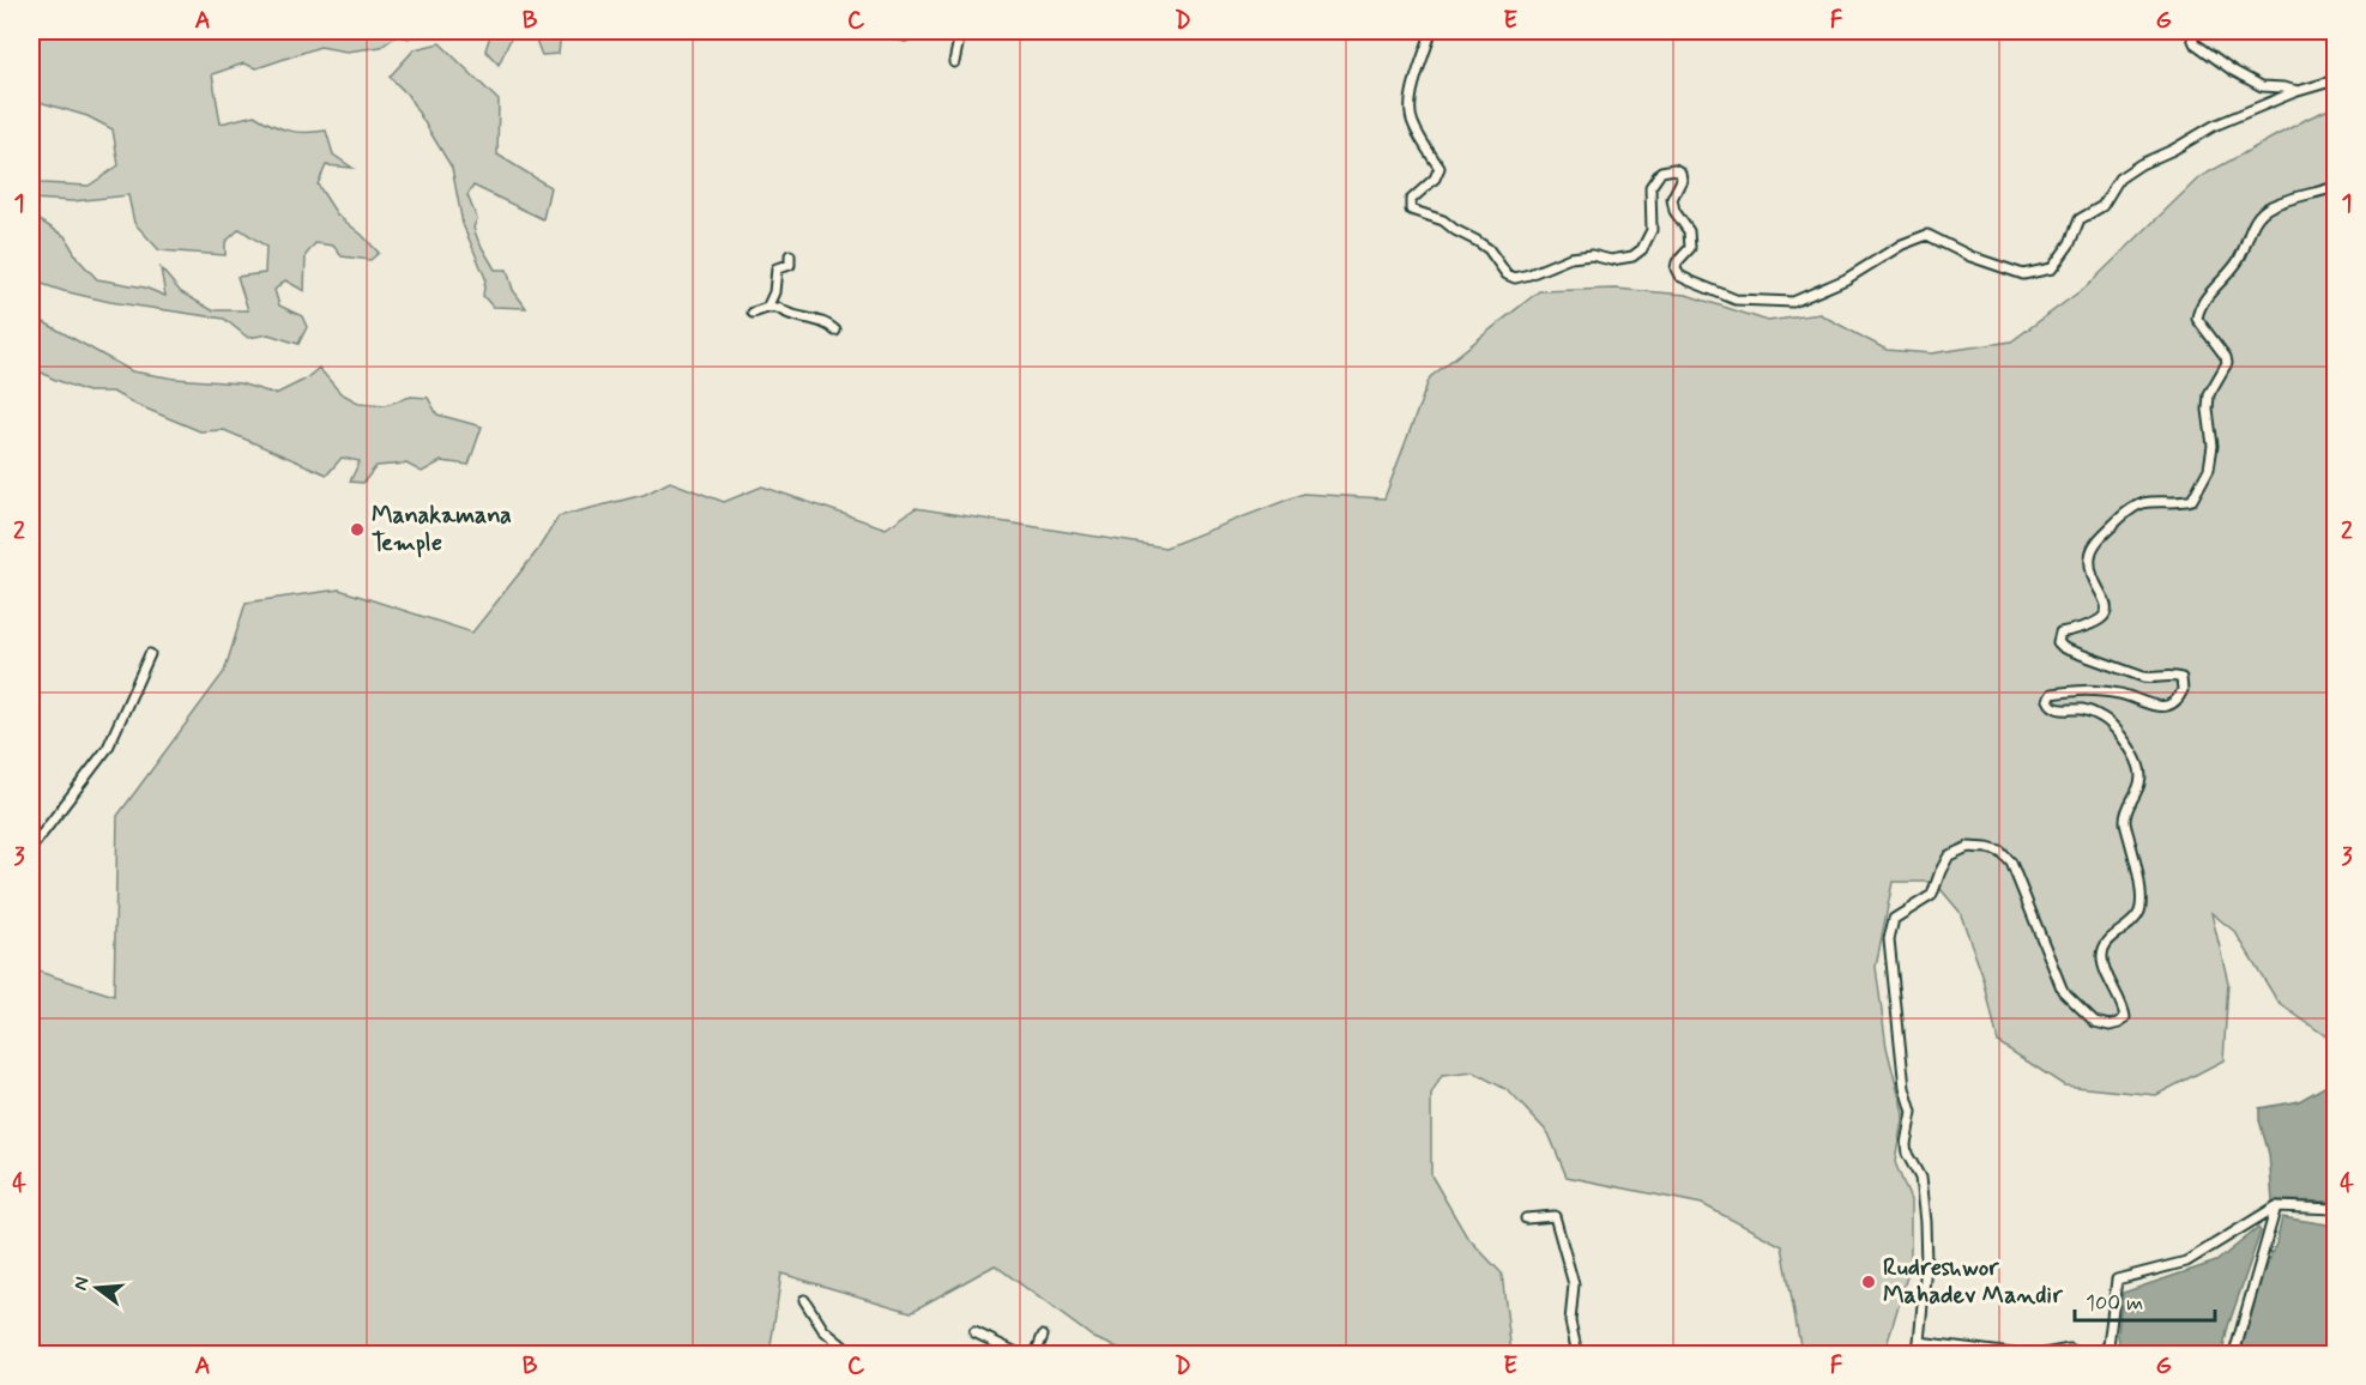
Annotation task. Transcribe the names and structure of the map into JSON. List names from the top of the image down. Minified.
{"places":["Manakamana Temple","Rudreshwor Mahadev Mandir"],"scale_bar":"100 m","north":"left","grid":{"columns":["A","B","C","D","E","F","G"],"rows":["1","2","3","4"]}}
